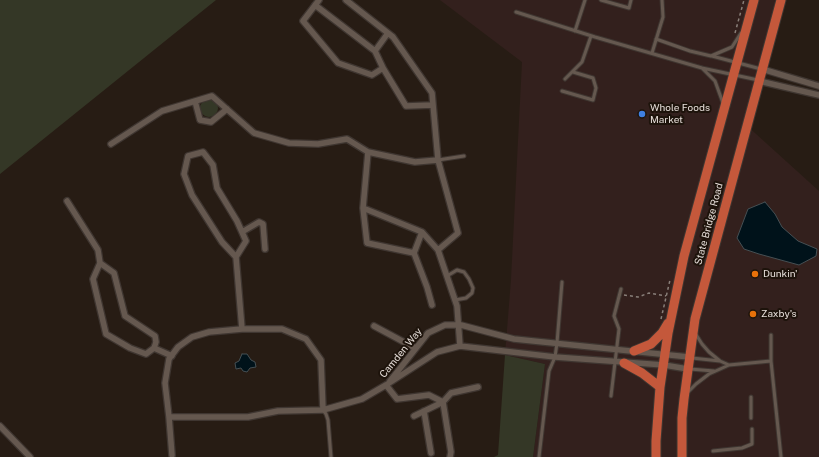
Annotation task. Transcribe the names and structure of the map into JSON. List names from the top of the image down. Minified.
{"streets":{"highway":["State Bridge Road"],"street":["Camden Way"]},"crossings":[["State Bridge Road","Camden Way"]],"places":["Whole Foods Market","Dunkin'","Zaxby's"]}
